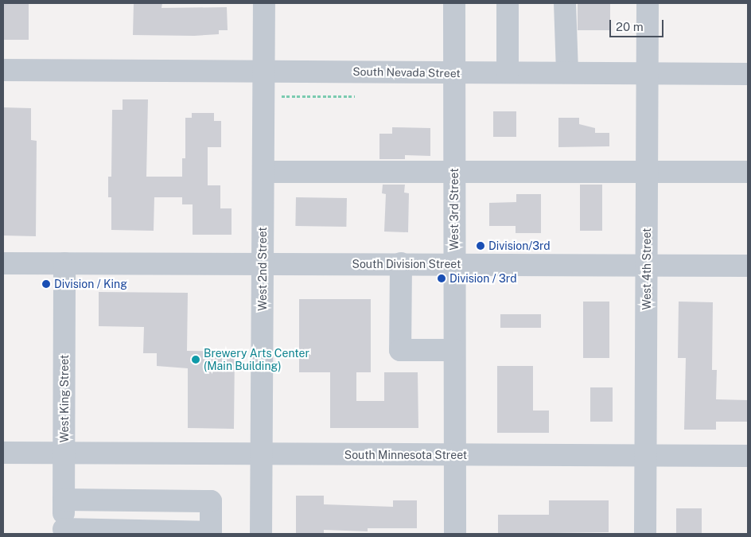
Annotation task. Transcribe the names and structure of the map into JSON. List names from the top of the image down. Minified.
{"streets":{"street":["South Nevada Street","West 3rd Street","South Division Street","West 2nd Street","West 4th Street","West King Street","South Minnesota Street"]},"crossings":[["South Nevada Street","West 3rd Street"],["South Nevada Street","West 2nd Street"],["South Nevada Street","West 4th Street"],["West 3rd Street","South Division Street"],["West 3rd Street","South Minnesota Street"],["South Division Street","West 2nd Street"],["South Division Street","West 4th Street"],["South Division Street","West King Street"],["West 2nd Street","South Minnesota Street"],["West 4th Street","South Minnesota Street"],["West King Street","South Minnesota Street"]],"places":["Division/3rd","Division / 3rd","Division / King","Brewery Arts Center (Main Building)"],"scale_bar":"20 m"}
